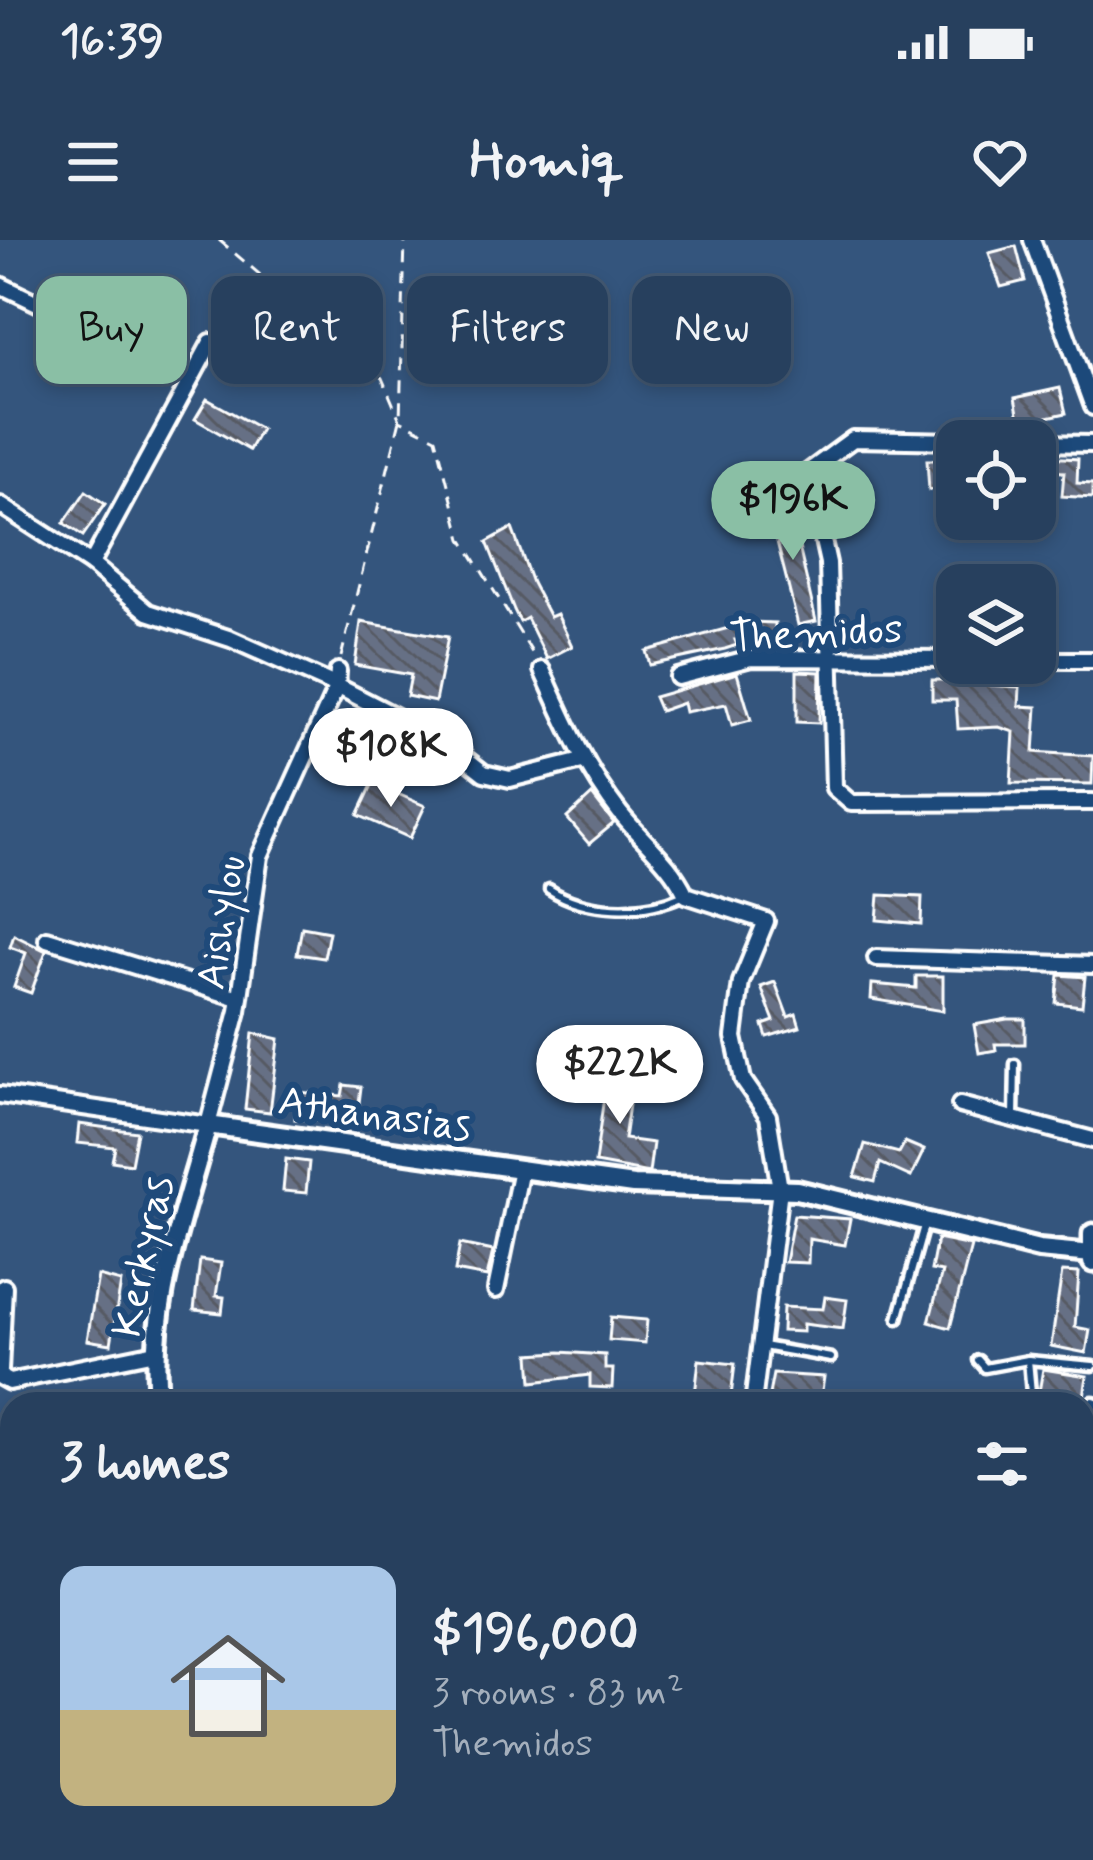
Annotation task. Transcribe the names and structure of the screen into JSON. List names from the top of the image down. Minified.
{"streets":{"street":["Themidos","Aishylou","Athanasias","Kerkyras"]},"crossings":[["Aishylou","Athanasias"],["Aishylou","Kerkyras"],["Athanasias","Kerkyras"]],"page":{"status":"16:39","header":"Homiq","chip":["Buy","Rent","Filters","New"],"price":["$196K","$108K","$222K"],"heading":"3 homes","list":[{"name":"$196,000","note":"3 rooms · 83 m² · Themidos"}]}}
